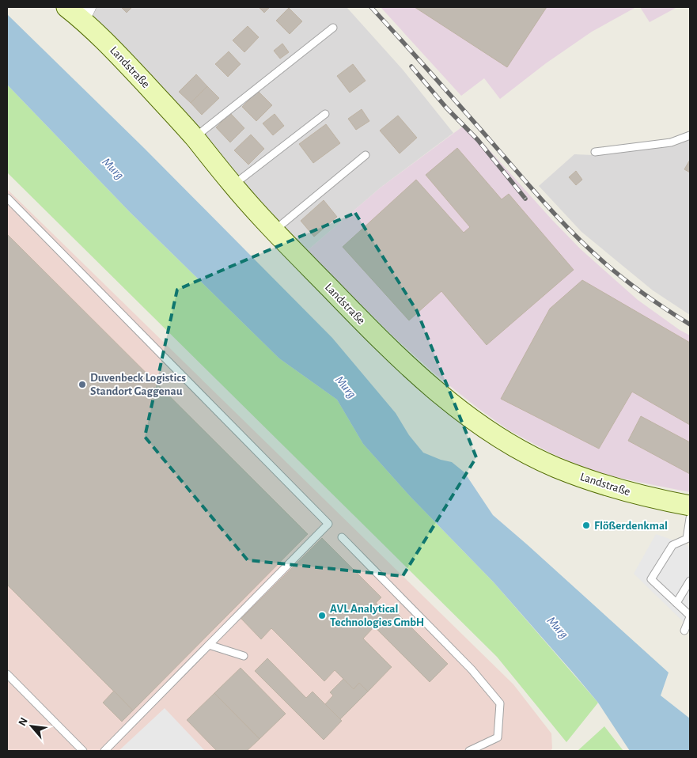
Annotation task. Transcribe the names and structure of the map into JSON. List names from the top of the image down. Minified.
{"streets":{"street":["Landstraße"]},"water":["Murg"],"places":["Duvenbeck Logistics Standort Gaggenau","Flößerdenkmal","AVL Analytical Technologies GmbH"],"north":"top left"}
